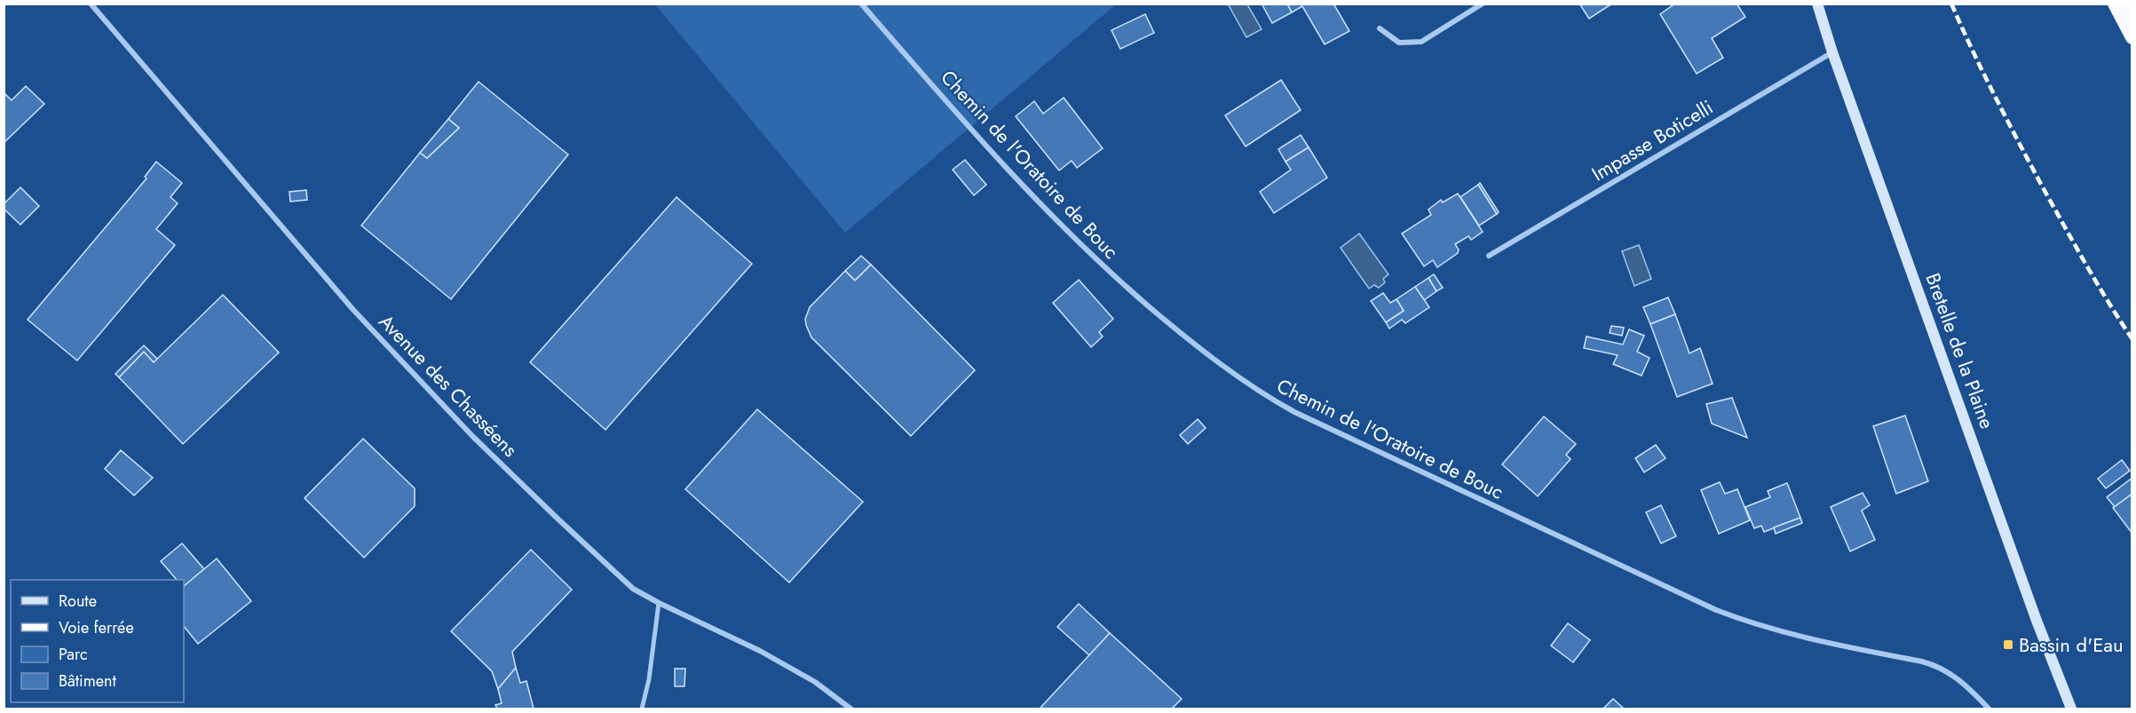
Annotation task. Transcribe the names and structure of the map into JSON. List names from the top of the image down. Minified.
{"streets":{"main road":["Bretelle de la Plaine"],"street":["Impasse Boticelli","Chemin de l'Oratoire de Bouc","Avenue des Chasséens"]},"crossings":[["Impasse Boticelli","Bretelle de la Plaine"]],"places":{"transit":["Bassin d'Eau"]},"legend":["Route","Voie ferrée","Parc","Bâtiment"]}
